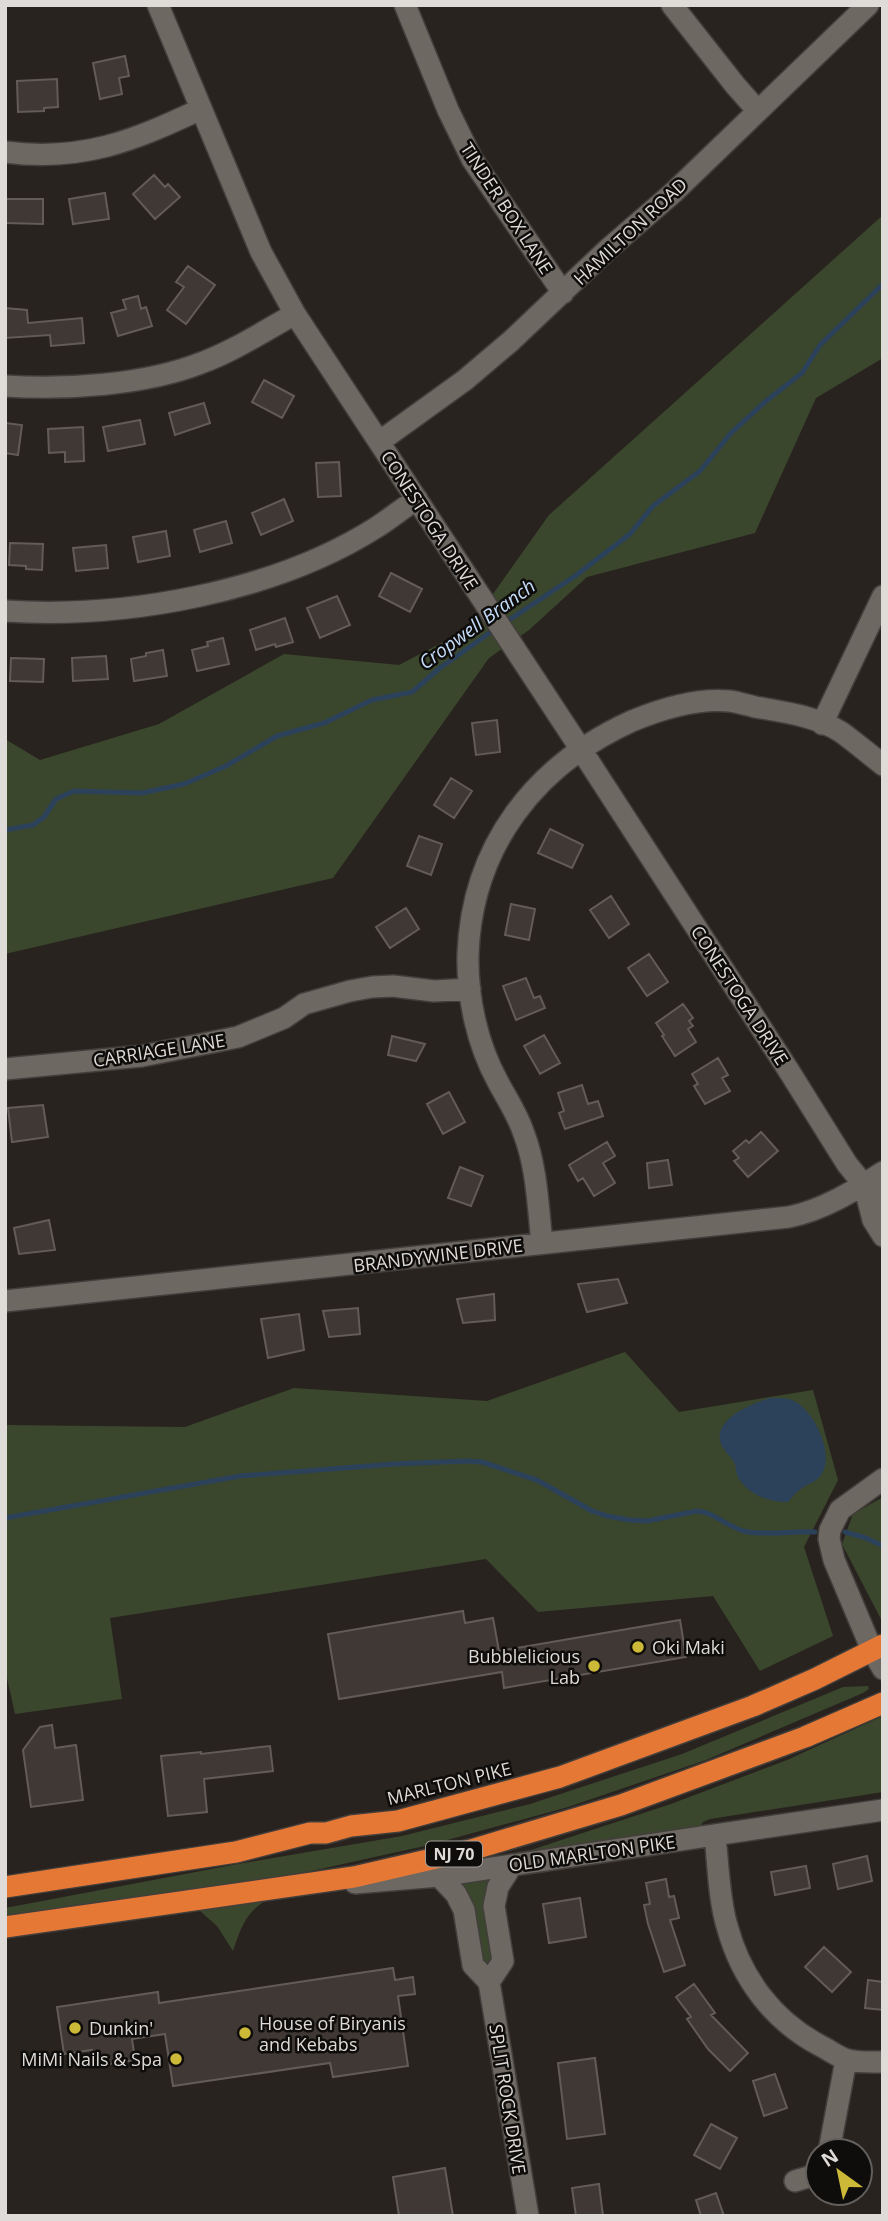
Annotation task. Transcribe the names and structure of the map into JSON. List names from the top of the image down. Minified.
{"streets":{"highway":["MARLTON PIKE","NJ 70"],"street":["TINDER BOX LANE","HAMILTON ROAD","CONESTOGA DRIVE","CARRIAGE LANE","BRANDYWINE DRIVE","OLD MARLTON PIKE","SPLIT ROCK DRIVE"]},"crossings":[["TINDER BOX LANE","HAMILTON ROAD"],["HAMILTON ROAD","CONESTOGA DRIVE"],["CONESTOGA DRIVE","BRANDYWINE DRIVE"],["OLD MARLTON PIKE","NJ 70"],["OLD MARLTON PIKE","SPLIT ROCK DRIVE"]],"water":["Cropwell Branch"],"places":["Oki Maki","Bubblelicious Lab","Dunkin'","House of Biryanis and Kebabs","MiMi Nails & Spa"],"north":"top left"}
